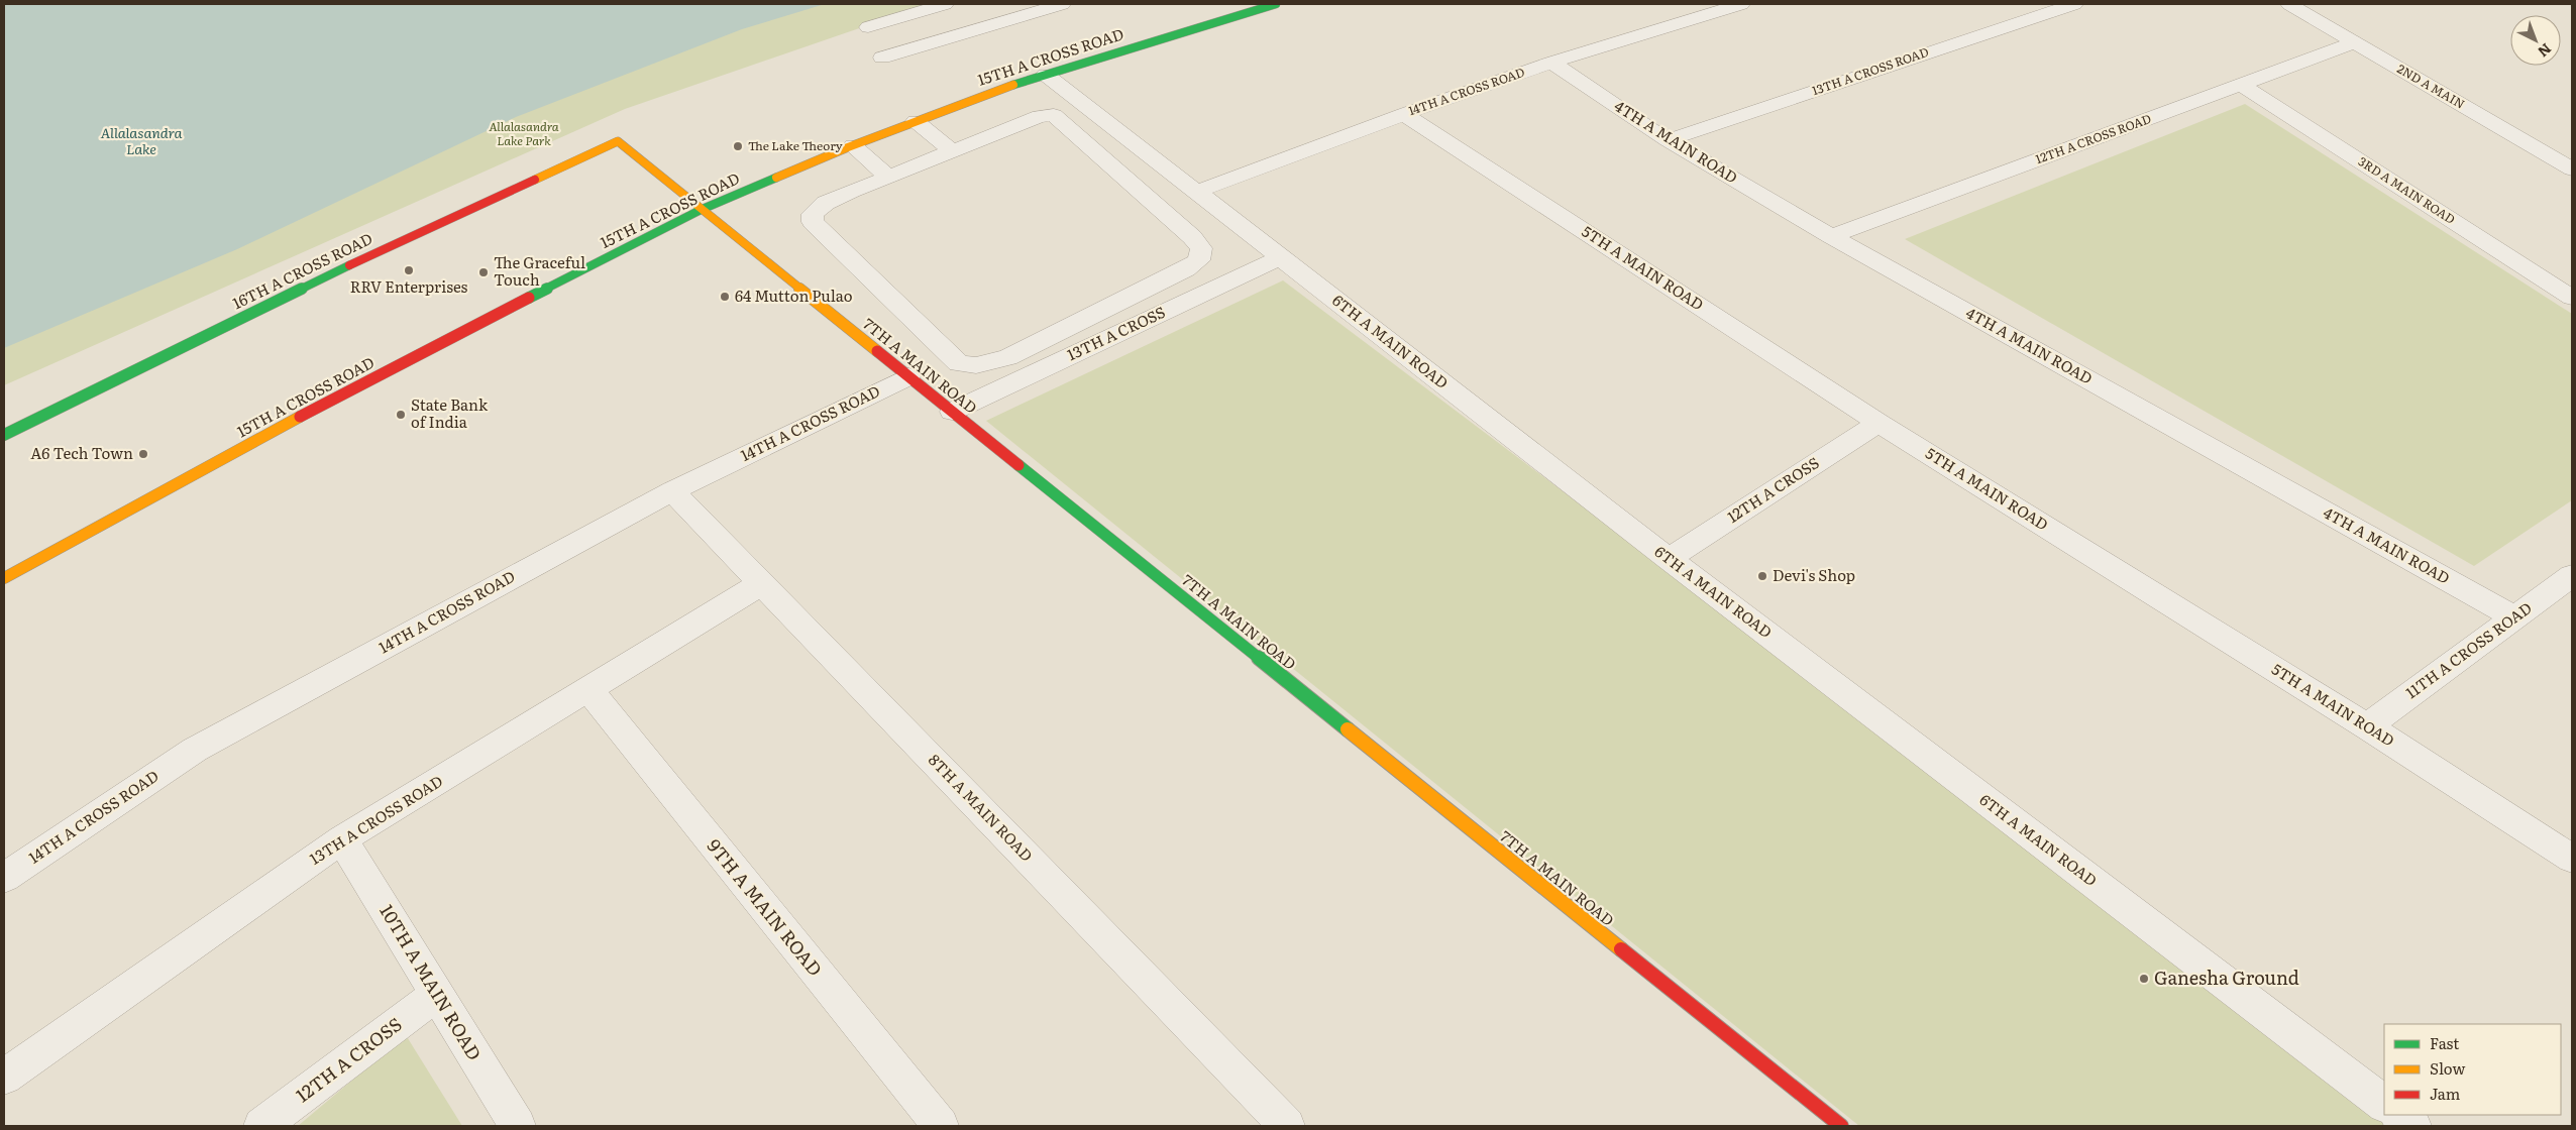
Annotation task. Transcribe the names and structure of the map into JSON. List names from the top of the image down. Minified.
{"streets":{"street":["15TH A CROSS ROAD","13TH A CROSS ROAD","2ND A MAIN","14TH A CROSS ROAD","12TH A CROSS ROAD","4TH A MAIN ROAD","3RD A MAIN ROAD","5TH A MAIN ROAD","16TH A CROSS ROAD","13TH A CROSS","6TH A MAIN ROAD","7TH A MAIN ROAD","12TH A CROSS","11TH A CROSS ROAD","8TH A MAIN ROAD","9TH A MAIN ROAD","10TH A MAIN ROAD"]},"crossings":[["15TH A CROSS ROAD","6TH A MAIN ROAD"],["15TH A CROSS ROAD","7TH A MAIN ROAD"],["13TH A CROSS ROAD","4TH A MAIN ROAD"],["13TH A CROSS ROAD","8TH A MAIN ROAD"],["13TH A CROSS ROAD","9TH A MAIN ROAD"],["13TH A CROSS ROAD","10TH A MAIN ROAD"],["2ND A MAIN","12TH A CROSS ROAD"],["14TH A CROSS ROAD","4TH A MAIN ROAD"],["14TH A CROSS ROAD","5TH A MAIN ROAD"],["14TH A CROSS ROAD","6TH A MAIN ROAD"],["14TH A CROSS ROAD","7TH A MAIN ROAD"],["14TH A CROSS ROAD","8TH A MAIN ROAD"],["12TH A CROSS ROAD","4TH A MAIN ROAD"],["12TH A CROSS ROAD","3RD A MAIN ROAD"],["4TH A MAIN ROAD","11TH A CROSS ROAD"],["5TH A MAIN ROAD","12TH A CROSS"],["5TH A MAIN ROAD","11TH A CROSS ROAD"],["16TH A CROSS ROAD","7TH A MAIN ROAD"],["13TH A CROSS","6TH A MAIN ROAD"],["13TH A CROSS","7TH A MAIN ROAD"],["6TH A MAIN ROAD","12TH A CROSS"],["12TH A CROSS","10TH A MAIN ROAD"]],"water":["Allalasandra Lake"],"parks":["Allalasandra Lake Park"],"places":["The Lake Theory","RRV Enterprises","The Graceful Touch","64 Mutton Pulao","State Bank of India","A6 Tech Town","Devi's Shop","Ganesha Ground"],"legend":["Fast","Slow","Jam"],"north":"bottom right"}
